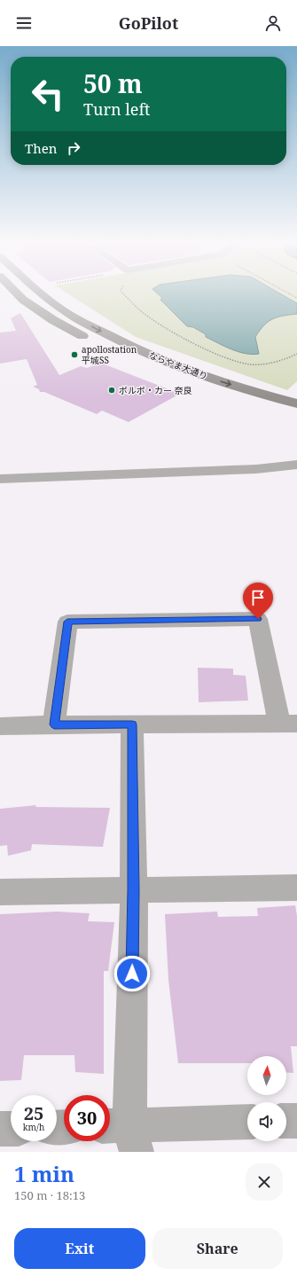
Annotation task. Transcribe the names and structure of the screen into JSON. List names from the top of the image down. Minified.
{"streets":{"street":["ならやま大通り"]},"one_way":["ならやま大通り"],"places":["apollostation 平城SS","ボルボ・カー 奈良"],"north":"top","page":{"header":"GoPilot","turn":["50 m","Turn left"],"then":"Then","speed":"25 km/h","limit":"30","heading":["1 min","150 m · 18:13"],"buttons":["Exit","Share"]}}
